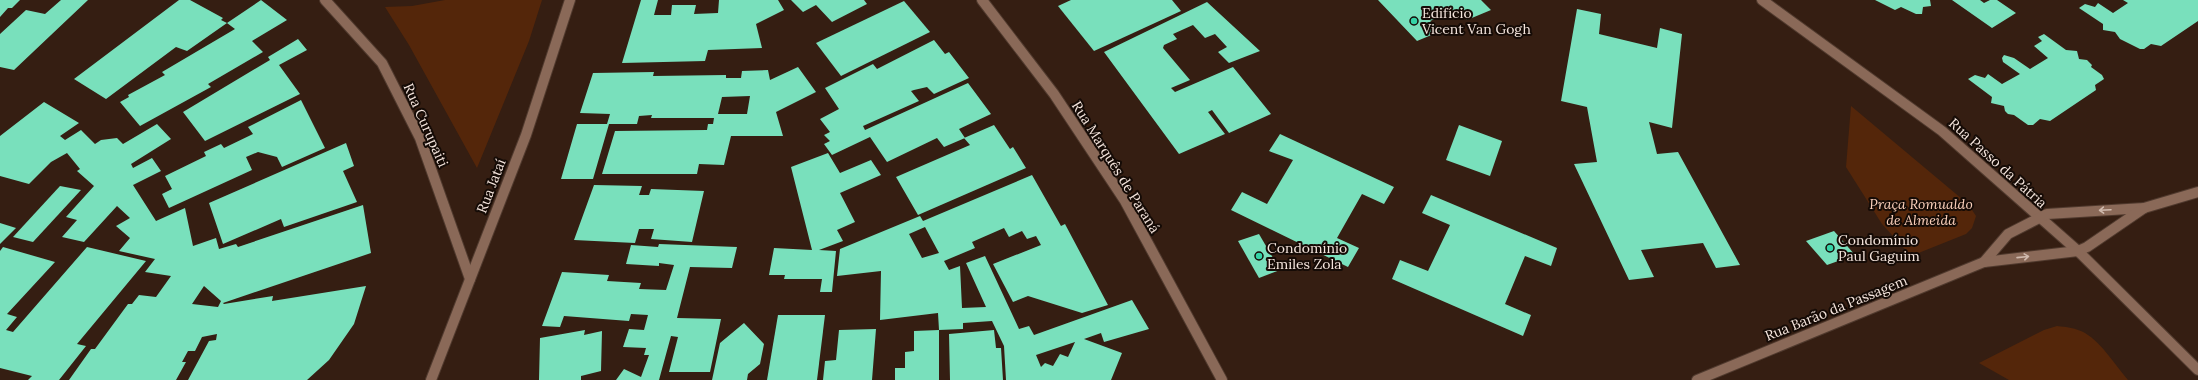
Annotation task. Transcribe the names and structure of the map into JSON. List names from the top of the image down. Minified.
{"streets":{"street":["Rua Curupaiti","Rua Passo da Pátria","Rua Marquês de Paraná","Rua Jataí","Rua Barão da Passagem"]},"crossings":[["Rua Curupaiti","Rua Jataí"],["Rua Passo da Pátria","Rua Barão da Passagem"]],"parks":["Praça Romualdo de Almeida"],"places":["Edifício Vicent Van Gogh","Condomínio Paul Gaguim","Condomínio Emiles Zola"]}
